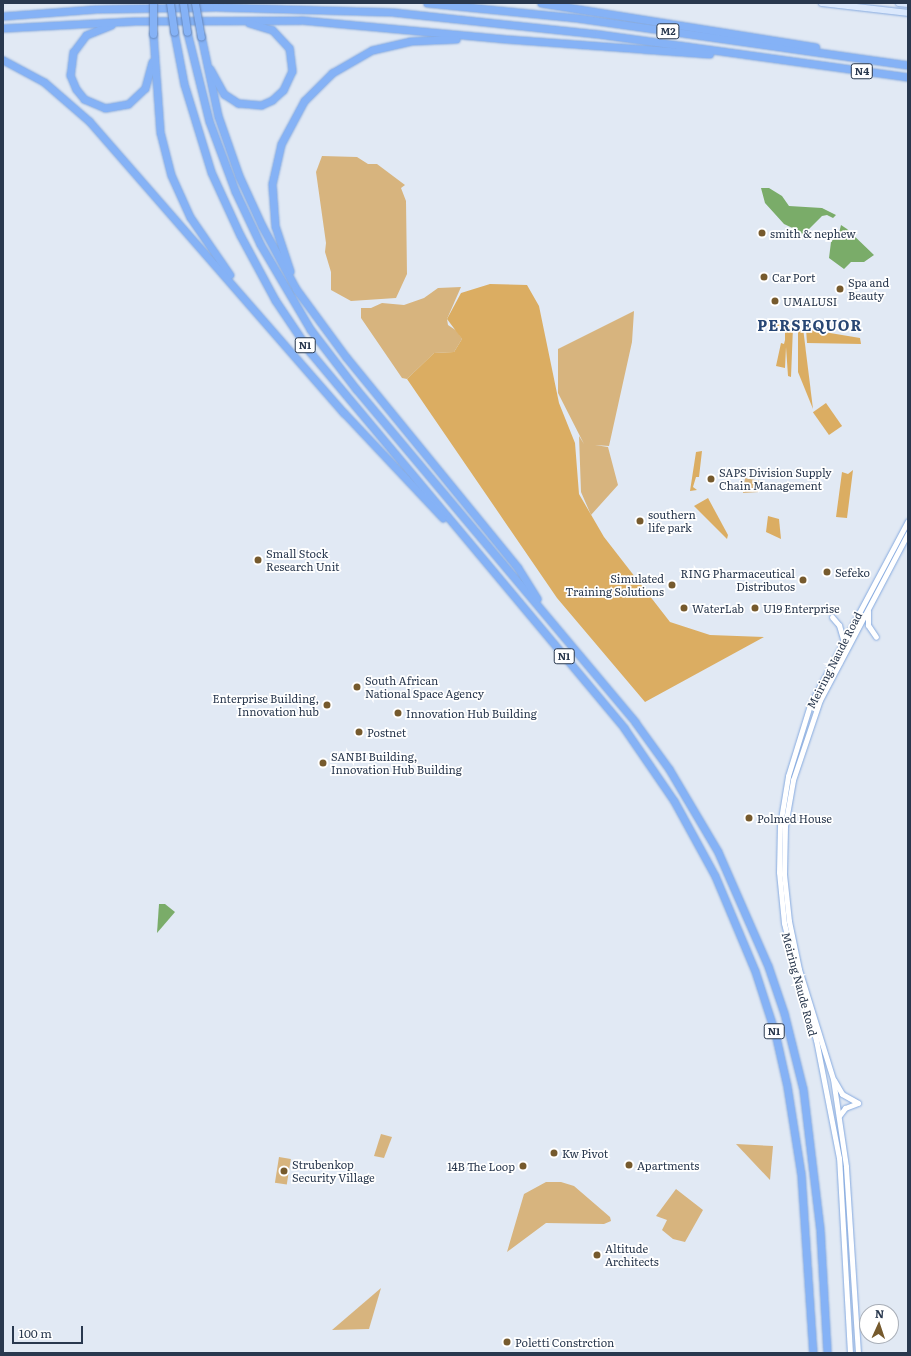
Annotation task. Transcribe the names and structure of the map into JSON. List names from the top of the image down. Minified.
{"streets":{"highway":["M2","N4","N1"],"street":["Meiring Naude Road"]},"crossings":[["M2","N4"]],"districts":["PERSEQUOR"],"places":["smith & nephew","Car Port","Spa and Beauty","UMALUSI","SAPS Division Supply Chain Management","southern life park","Small Stock Research Unit","Sefeko","RING Pharmaceutical Distributos","Simulated Training Solutions","WaterLab","U19 Enterprise","South African National Space Agency","Enterprise Building, Innovation hub","Innovation Hub Building","Postnet","SANBI Building, Innovation Hub Building","Polmed House","Kw Pivot","Apartments","14B The Loop","Strubenkop Security Village","Altitude Architects","Poletti Constrction"],"scale_bar":"100 m","north":"top"}
